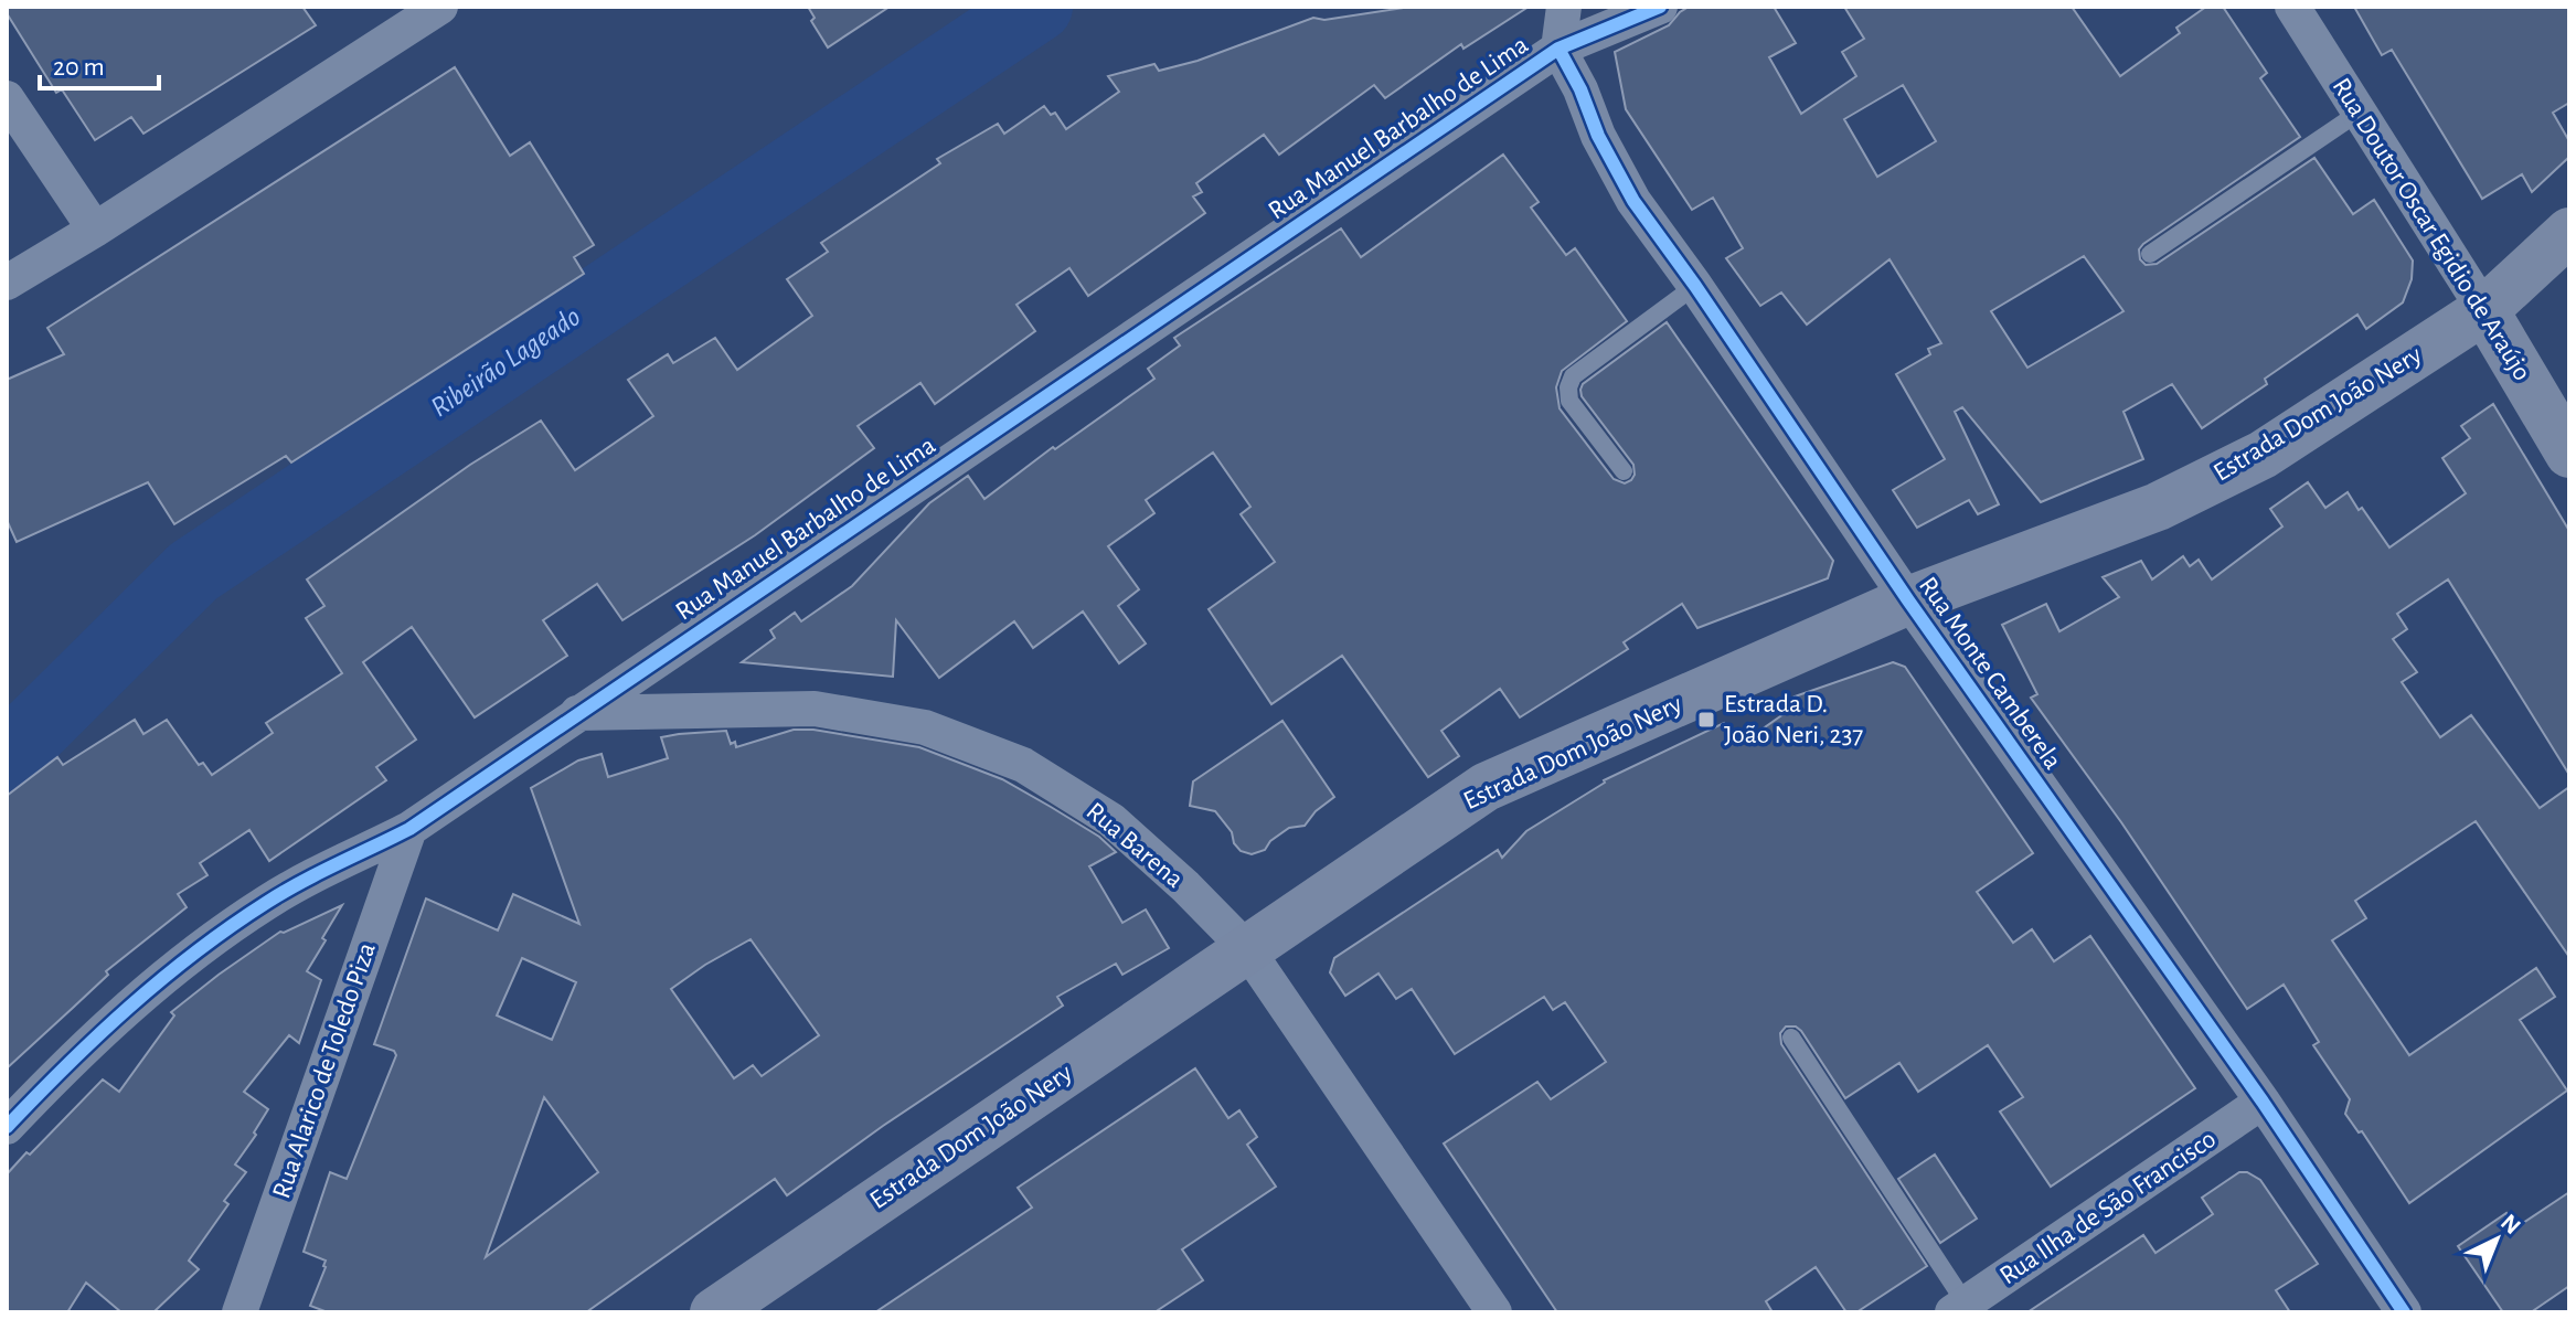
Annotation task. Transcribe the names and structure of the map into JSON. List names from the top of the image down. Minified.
{"streets":{"main road":["Rua Doutor Oscar Egidio de Araújo","Estrada Dom João Nery"],"street":["Rua Manuel Barbalho de Lima","Rua Monte Camberela","Rua Barena","Rua Alarico de Toledo Piza","Rua Ilha de São Francisco"]},"crossings":[["Rua Manuel Barbalho de Lima","Rua Monte Camberela"],["Rua Manuel Barbalho de Lima","Rua Barena"],["Rua Manuel Barbalho de Lima","Rua Alarico de Toledo Piza"],["Rua Doutor Oscar Egidio de Araújo","Estrada Dom João Nery"],["Estrada Dom João Nery","Rua Monte Camberela"],["Estrada Dom João Nery","Rua Barena"],["Rua Monte Camberela","Rua Ilha de São Francisco"]],"water":["Ribeirão Lageado"],"places":{"transit":["Estrada D. João Neri, 237"]},"scale_bar":"20 m","north":"top right"}
